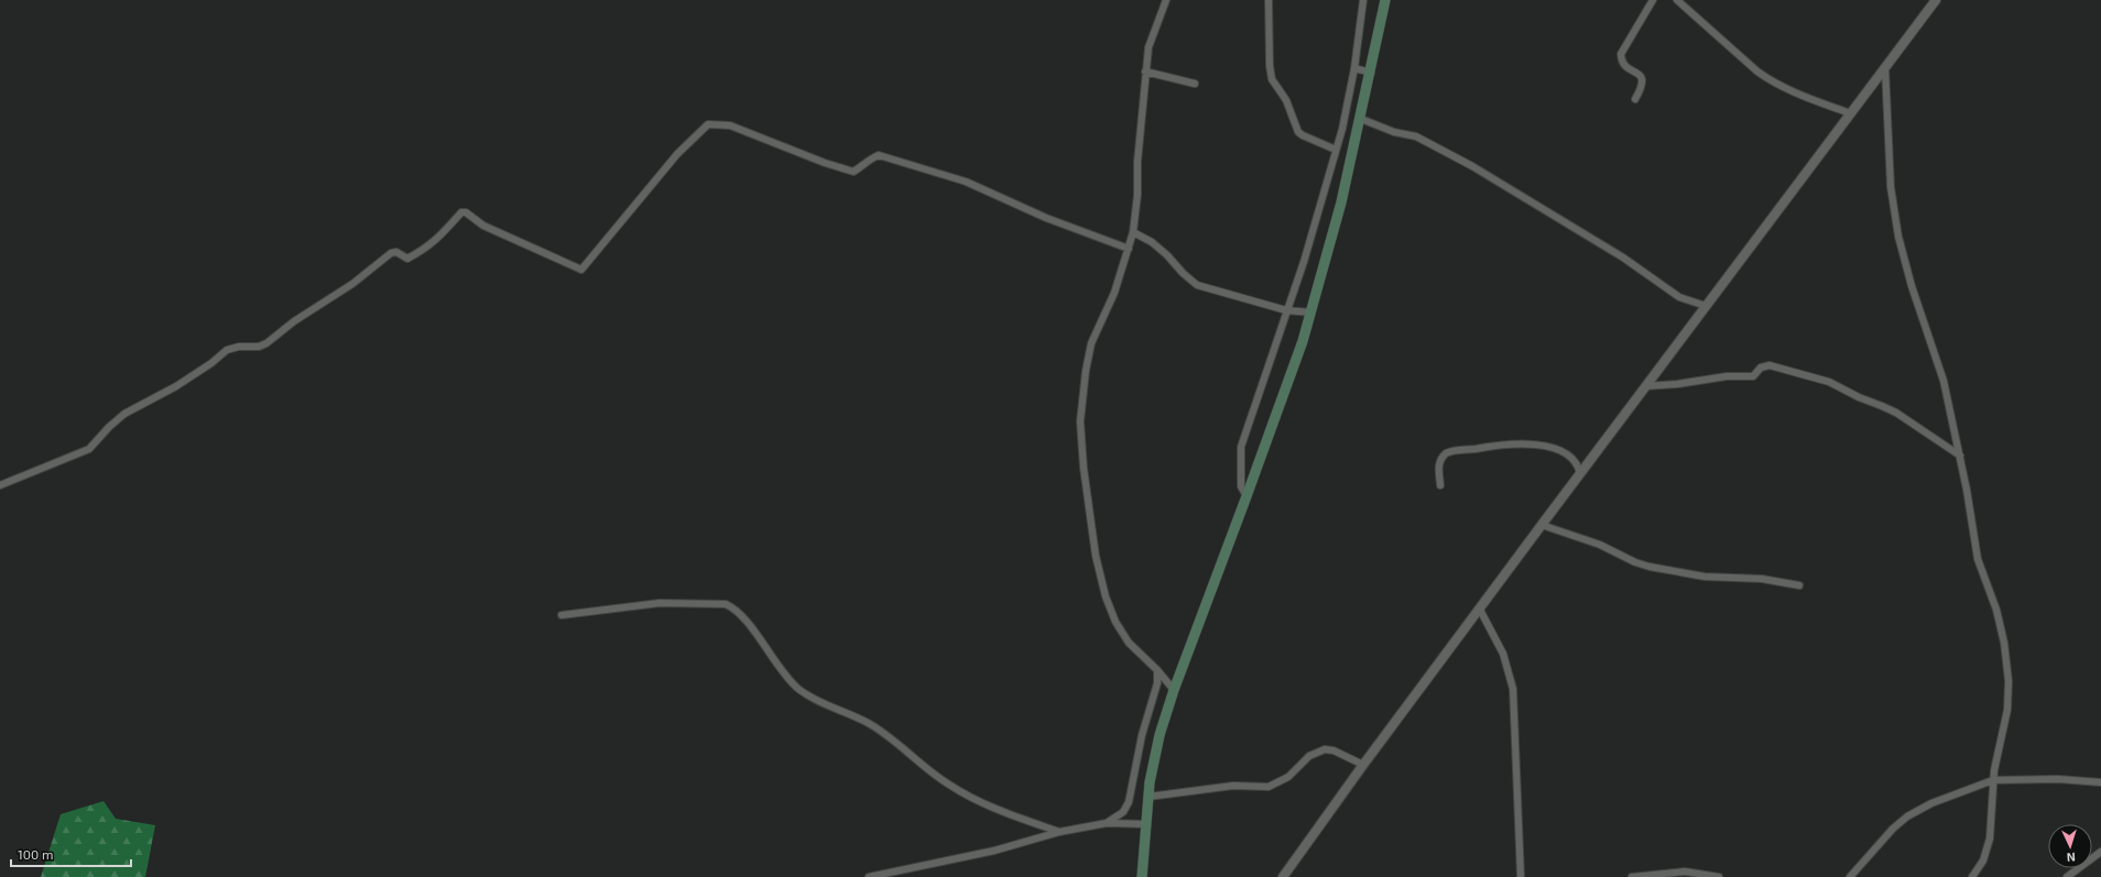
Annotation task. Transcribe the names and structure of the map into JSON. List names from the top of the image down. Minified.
{"scale_bar":"100 m","north":"bottom"}
